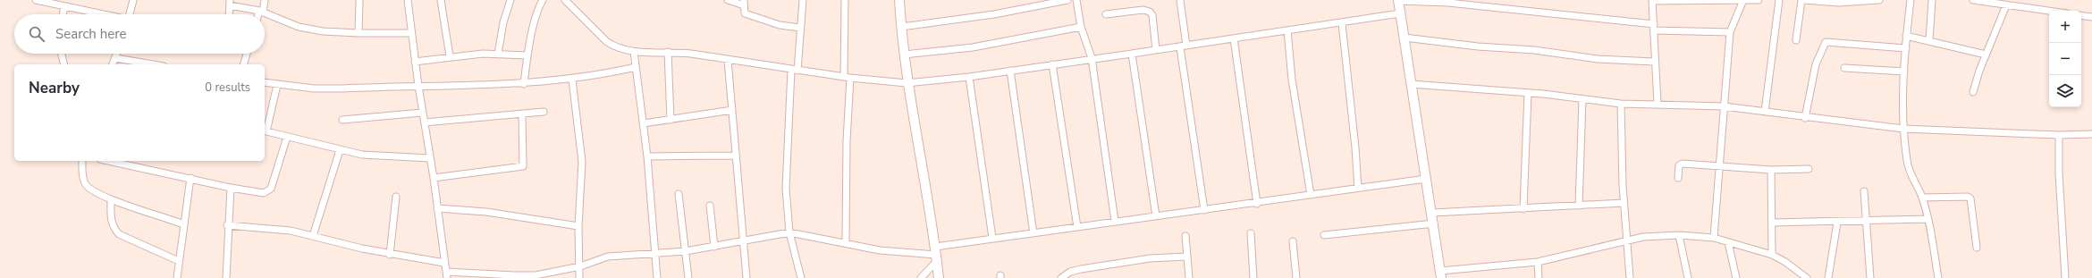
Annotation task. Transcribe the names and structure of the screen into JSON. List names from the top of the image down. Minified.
{"page":{"map_buttons":["+","−"],"search":"Search here","heading":["Nearby","0 results"]}}
